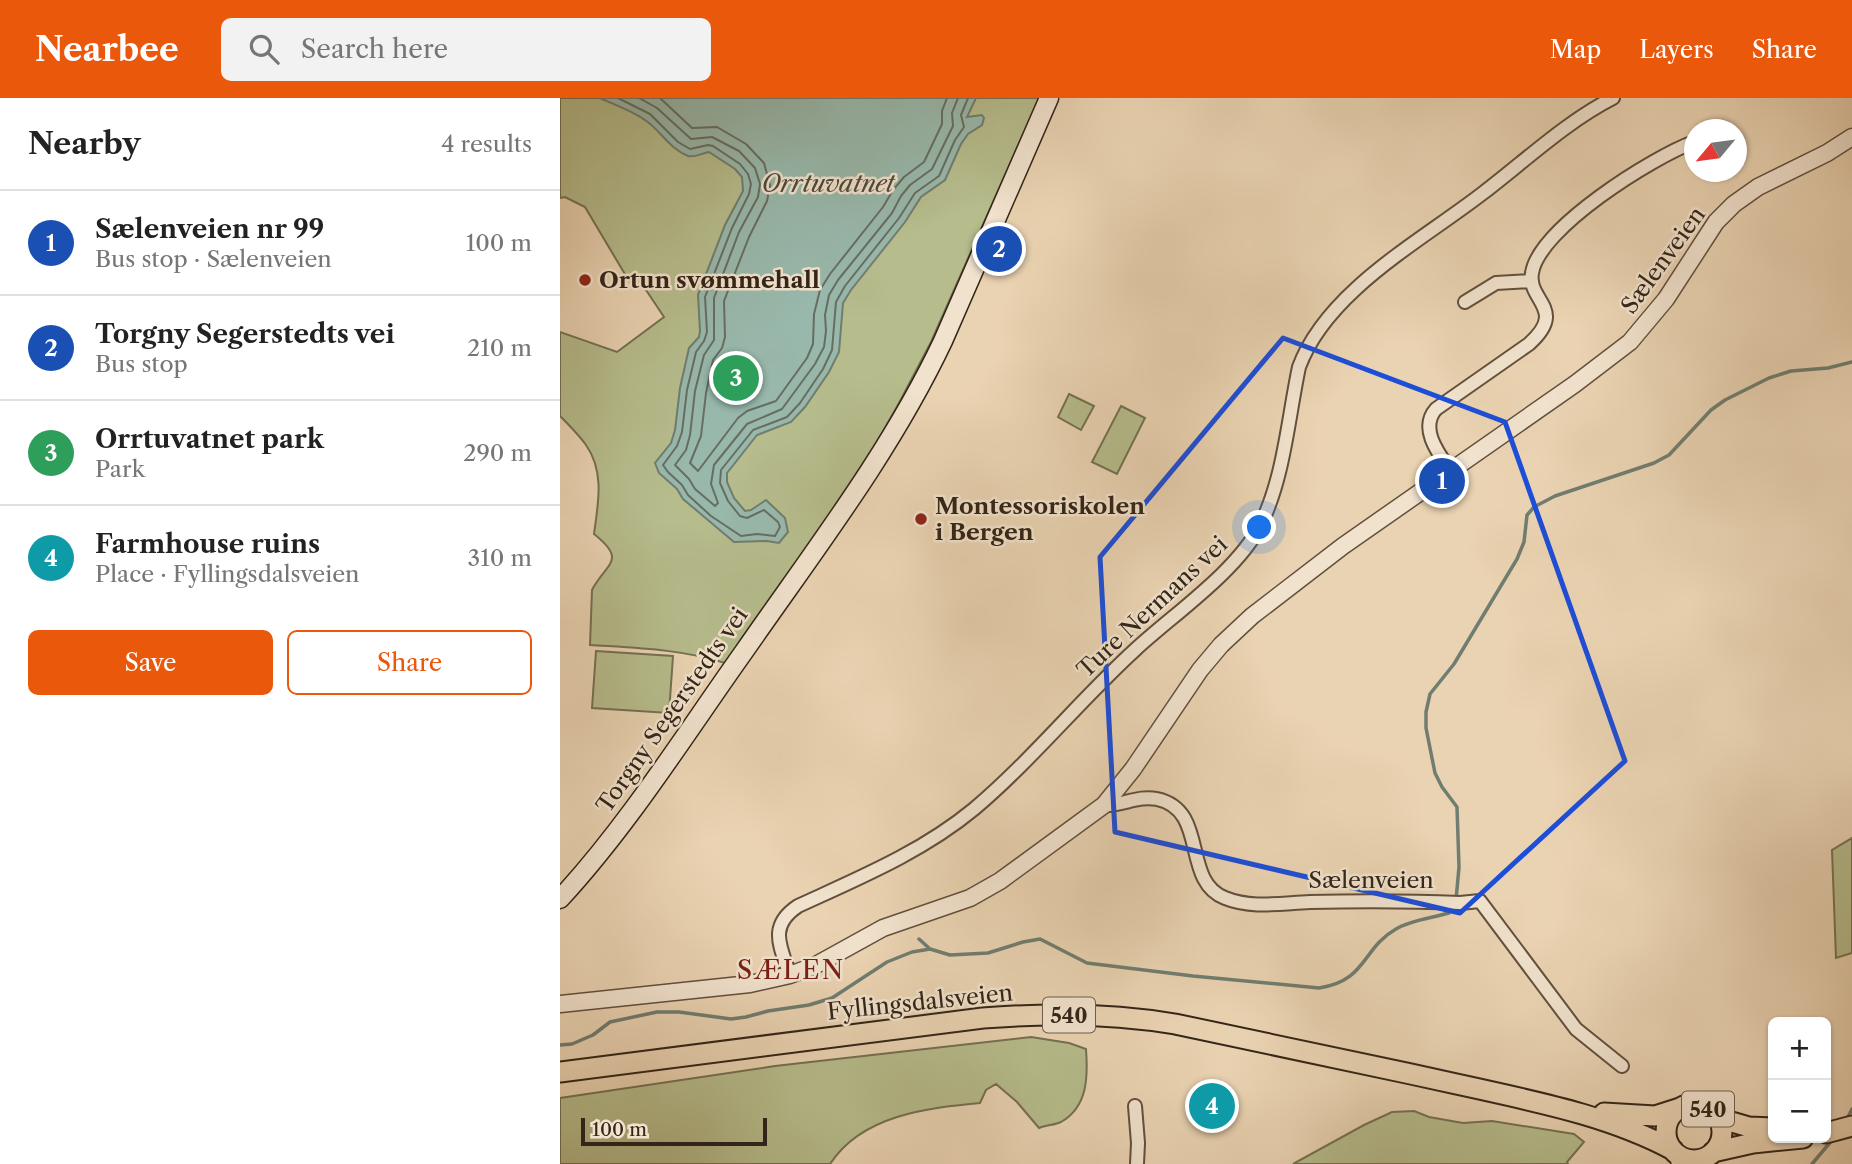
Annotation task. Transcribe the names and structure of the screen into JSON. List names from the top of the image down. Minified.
{"streets":{"main road":["Torgny Segerstedts vei","Fyllingsdalsveien","540"],"street":["Sælenveien","Ture Nermans vei"]},"crossings":[["Sælenveien","Ture Nermans vei"],["Fyllingsdalsveien","540"]],"districts":["SÆLEN"],"water":["Orrtuvatnet"],"places":["Ortun svømmehall","Montessoriskolen i Bergen"],"scale_bar":"100 m","north":"bottom left","page":{"header":"Nearbee","search":"Search here","nav":["Map","Layers","Share"],"heading":["Nearby","4 results"],"list":[{"mark":"1","name":"Sælenveien nr 99","note":"Bus stop · Sælenveien","value":"100 m"},{"mark":"2","name":"Torgny Segerstedts vei","note":"Bus stop","value":"210 m"},{"mark":"3","name":"Orrtuvatnet park","note":"Park","value":"290 m"},{"mark":"4","name":"Farmhouse ruins","note":"Place · Fyllingsdalsveien","value":"310 m"}],"pins":["2","3","1","4"],"buttons":["Save","Share"],"map_buttons":["+","−"],"scale":"100 m"}}
